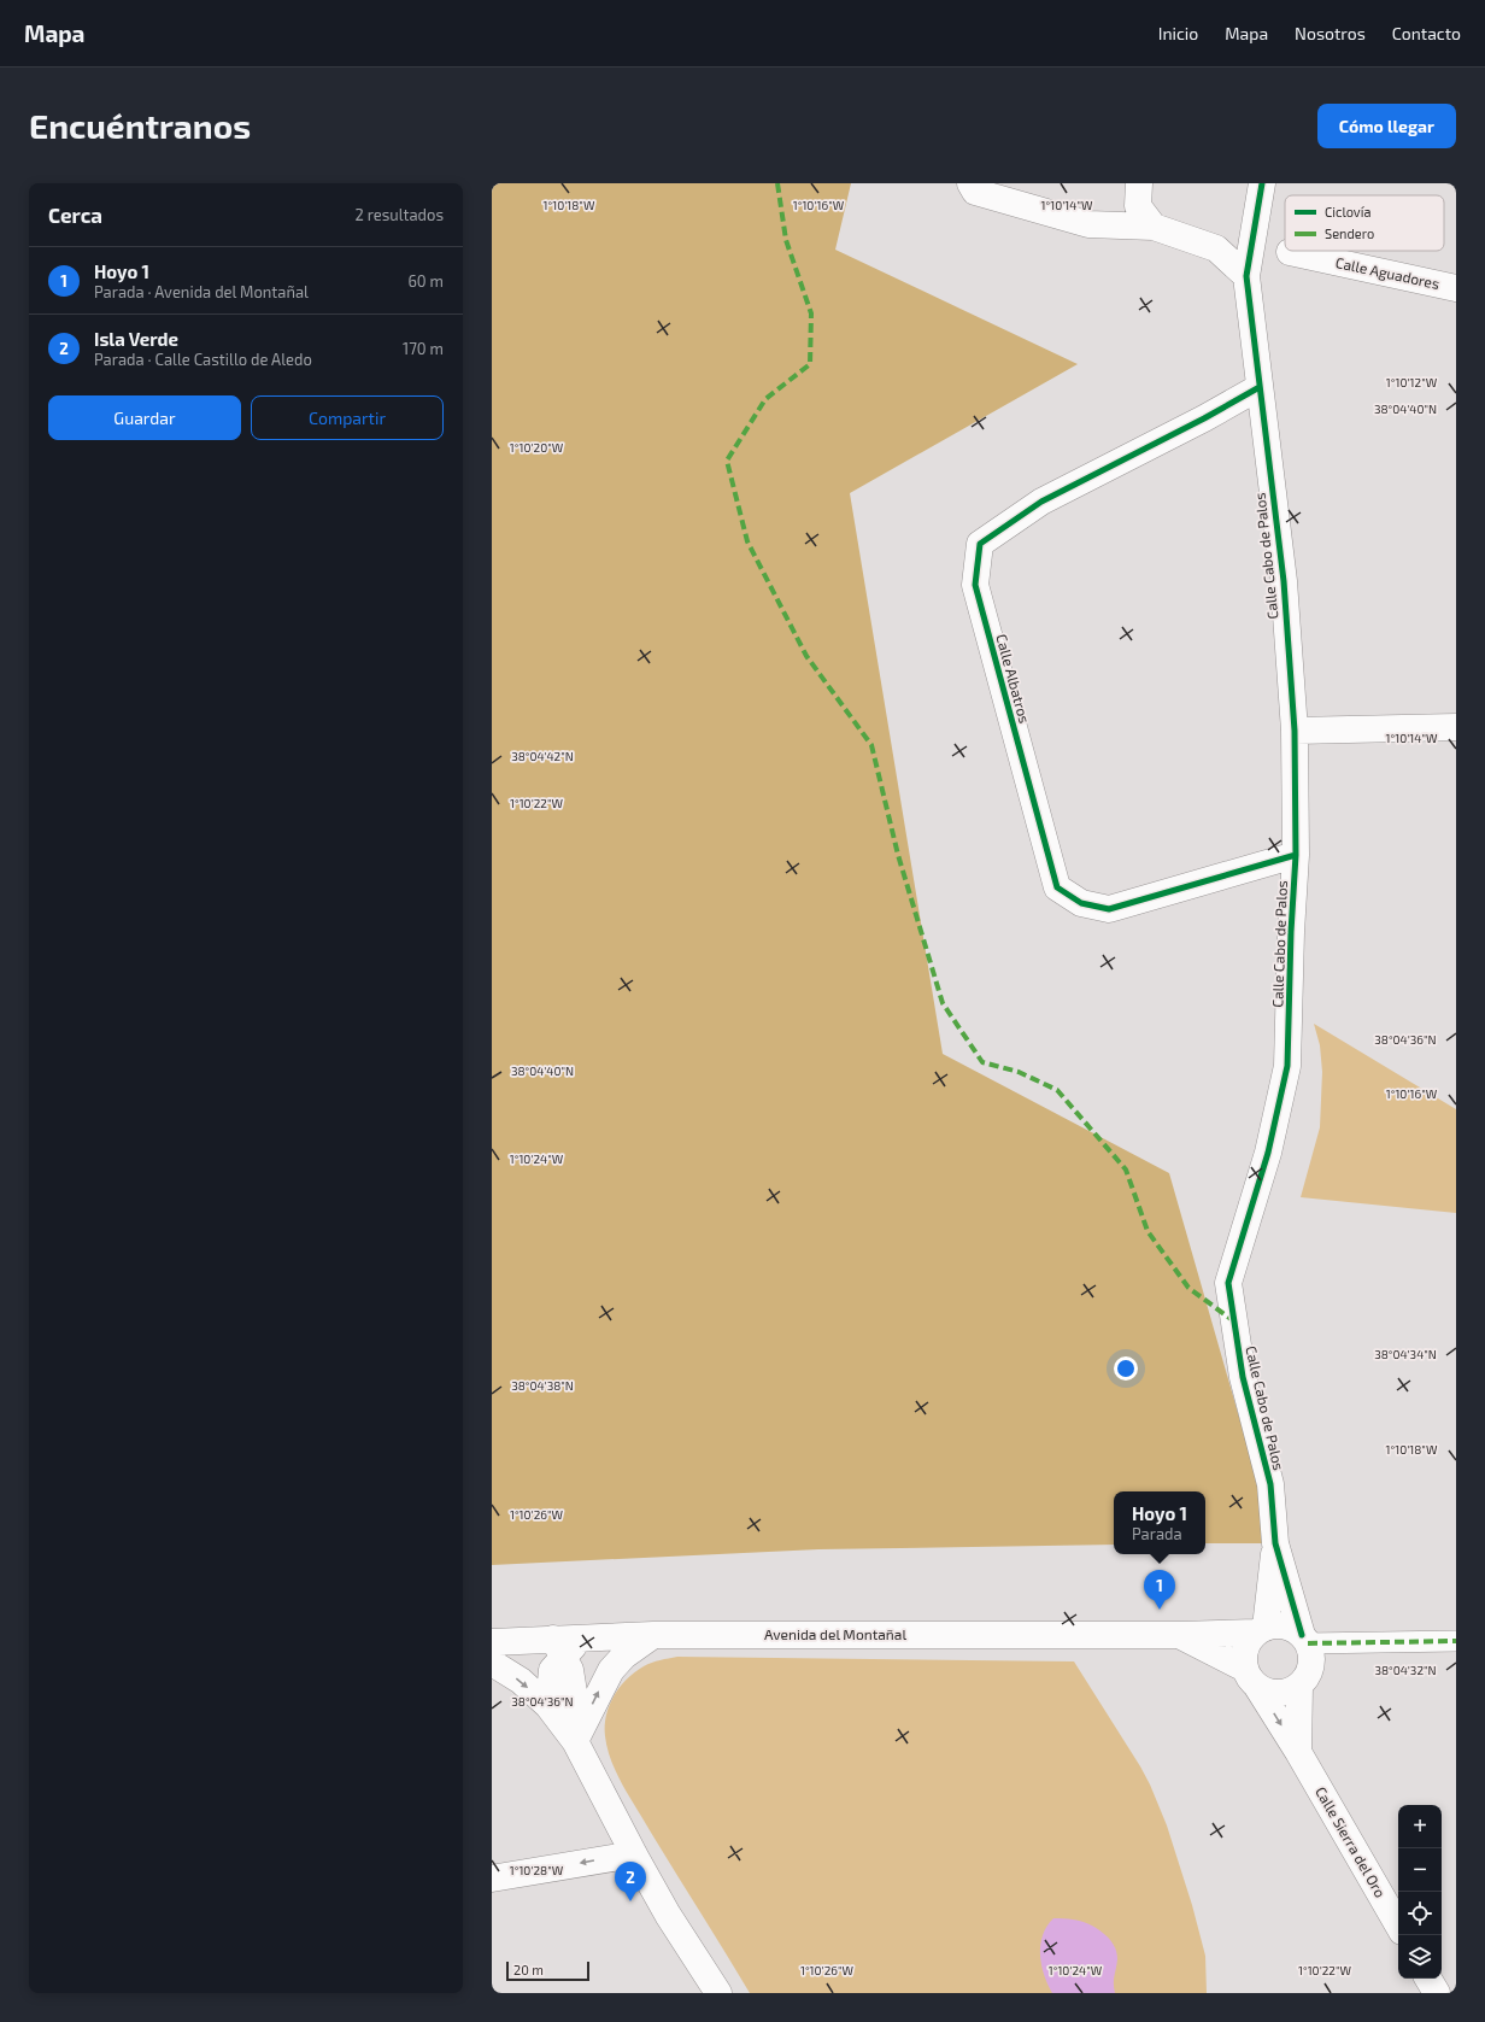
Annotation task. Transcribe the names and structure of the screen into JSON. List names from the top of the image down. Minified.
{"streets":{"street":["Calle Aguadores","Calle Cabo de Palos","Calle Albatros","Avenida del Montañal","Calle Sierra del Oro"]},"crossings":[["Calle Cabo de Palos","Calle Albatros"],["Calle Cabo de Palos","Avenida del Montañal"],["Calle Cabo de Palos","Calle Sierra del Oro"],["Avenida del Montañal","Calle Sierra del Oro"]],"legend":["Ciclovía","Sendero"],"scale_bar":"20 m","page":{"header":"Mapa","nav":["Inicio","Mapa","Nosotros","Contacto"],"buttons":["Cómo llegar",["Guardar","Compartir"]],"title":"Encuéntranos","heading":["Cerca","2 resultados"],"list":[{"mark":"1","name":"Hoyo 1","note":"Parada · Avenida del Montañal","value":"60 m"},{"mark":"2","name":"Isla Verde","note":"Parada · Calle Castillo de Aledo","value":"170 m"}],"popup":["Hoyo 1","Parada"],"pins":["1","2"],"map_buttons":["+","−"],"scale":"20 m"},"coordinates":["1°10'18\"W","1°10'16\"W","1°10'14\"W","1°10'12\"W","38°04'40\"N","1°10'20\"W","38°04'42\"N","1°10'22\"W","38°04'36\"N","1°10'24\"W","38°04'34\"N","38°04'38\"N","1°10'26\"W","38°04'32\"N","1°10'28\"W"]}
